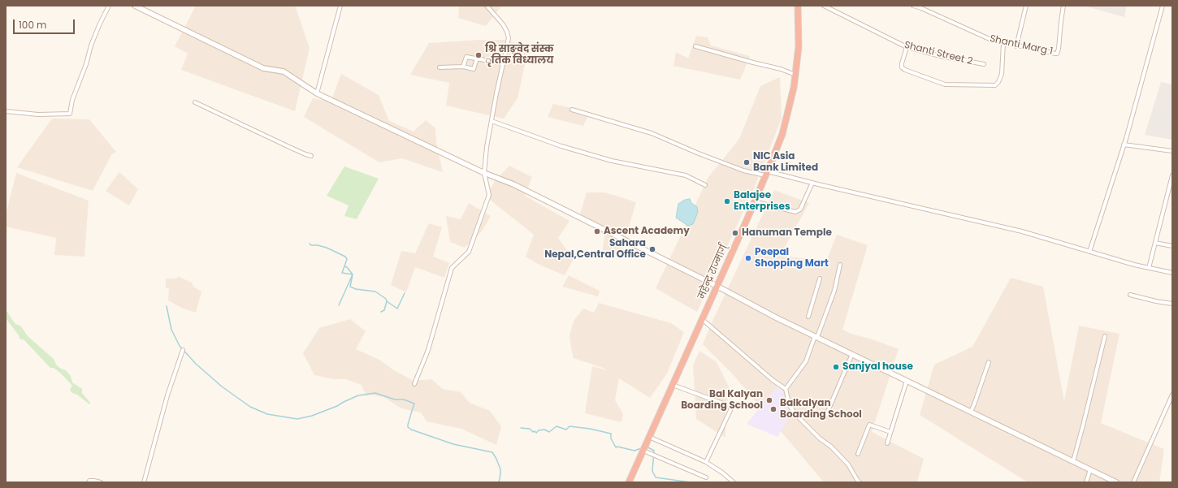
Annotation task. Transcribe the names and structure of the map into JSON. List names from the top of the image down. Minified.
{"streets":{"highway":["महेन्द्र राज्मार्ग्"],"street":["Shanti Marg 1","Shanti Street 2"]},"places":["श्रि साङ्वेद संस्क ृतिक विध्यालय","NIC Asia Bank Limited","Balajee Enterprises","Ascent Academy","Hanuman Temple","Sahara Nepal,Central Office","Peepal Shopping Mart","Sanjyal house","Bal Kalyan Boarding School","Balkalyan Boarding School"],"scale_bar":"100 m"}
